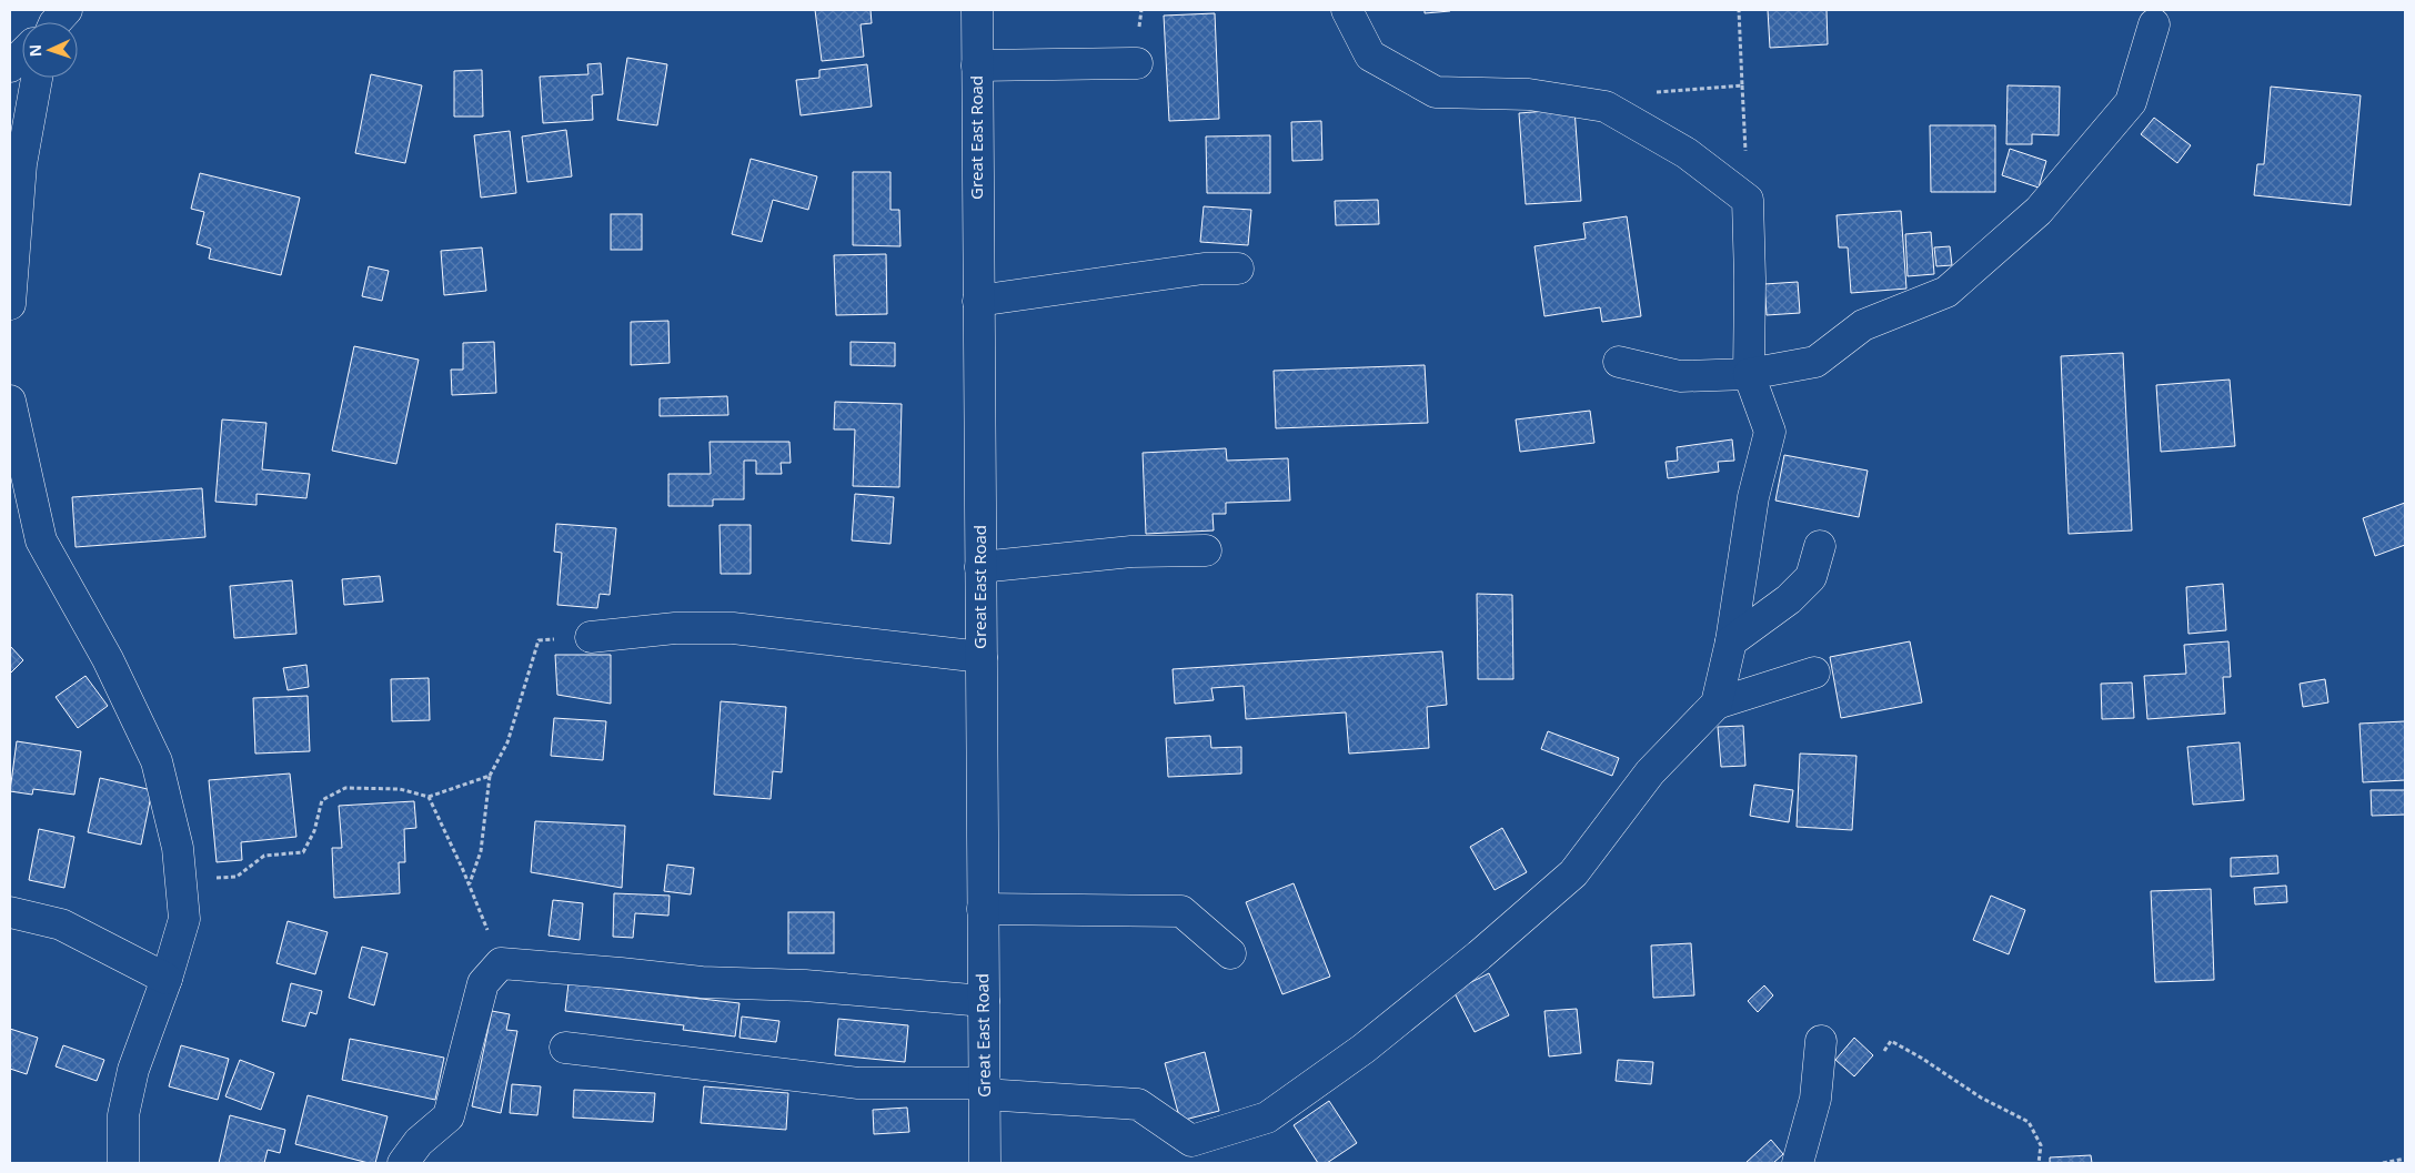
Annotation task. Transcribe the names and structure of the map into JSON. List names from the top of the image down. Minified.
{"streets":{"main road":["Great East Road"]},"north":"left"}
